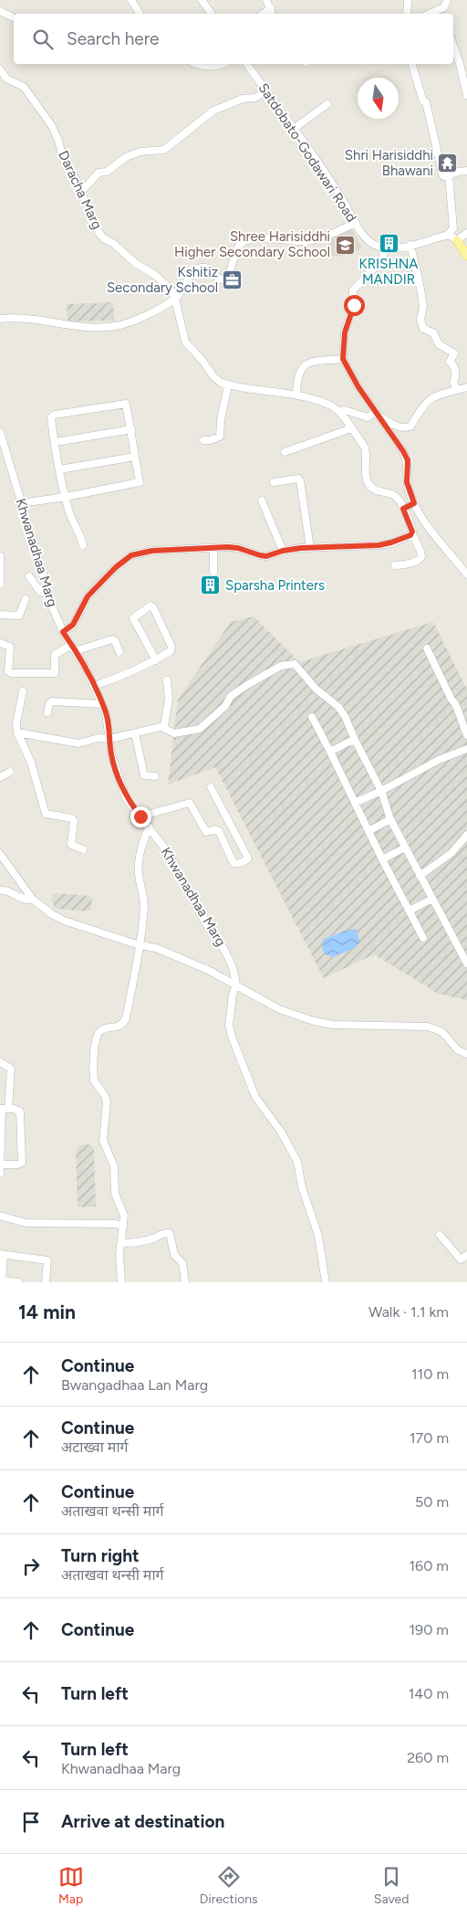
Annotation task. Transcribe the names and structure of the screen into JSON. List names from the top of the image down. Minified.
{"streets":{"street":["Satdobato-Godawari Road","Daracha Marg","Khwanadhaa Marg"]},"places":{"temple":["Shri Harisiddhi Bhawani"],"building":["KRISHNA MANDIR","Sparsha Printers"],"school or university":["Shree Harisiddhi Higher Secondary School"],"office":["Kshitiz Secondary School"]},"north":"bottom","page":{"search":"Search here","heading":["14 min","Walk · 1.1 km"],"list":[["Continue","Bwangadhaa Lan Marg","110 m"],["Continue","अटाख्वा मार्ग","170 m"],["Continue","अताखवा थन्सी मार्ग","50 m"],["Turn right","अताखवा थन्सी मार्ग","160 m"],["Continue","190 m"],["Turn left","140 m"],["Turn left","Khwanadhaa Marg","260 m"],"Arrive at destination"],"nav":["Map","Directions","Saved"]}}
